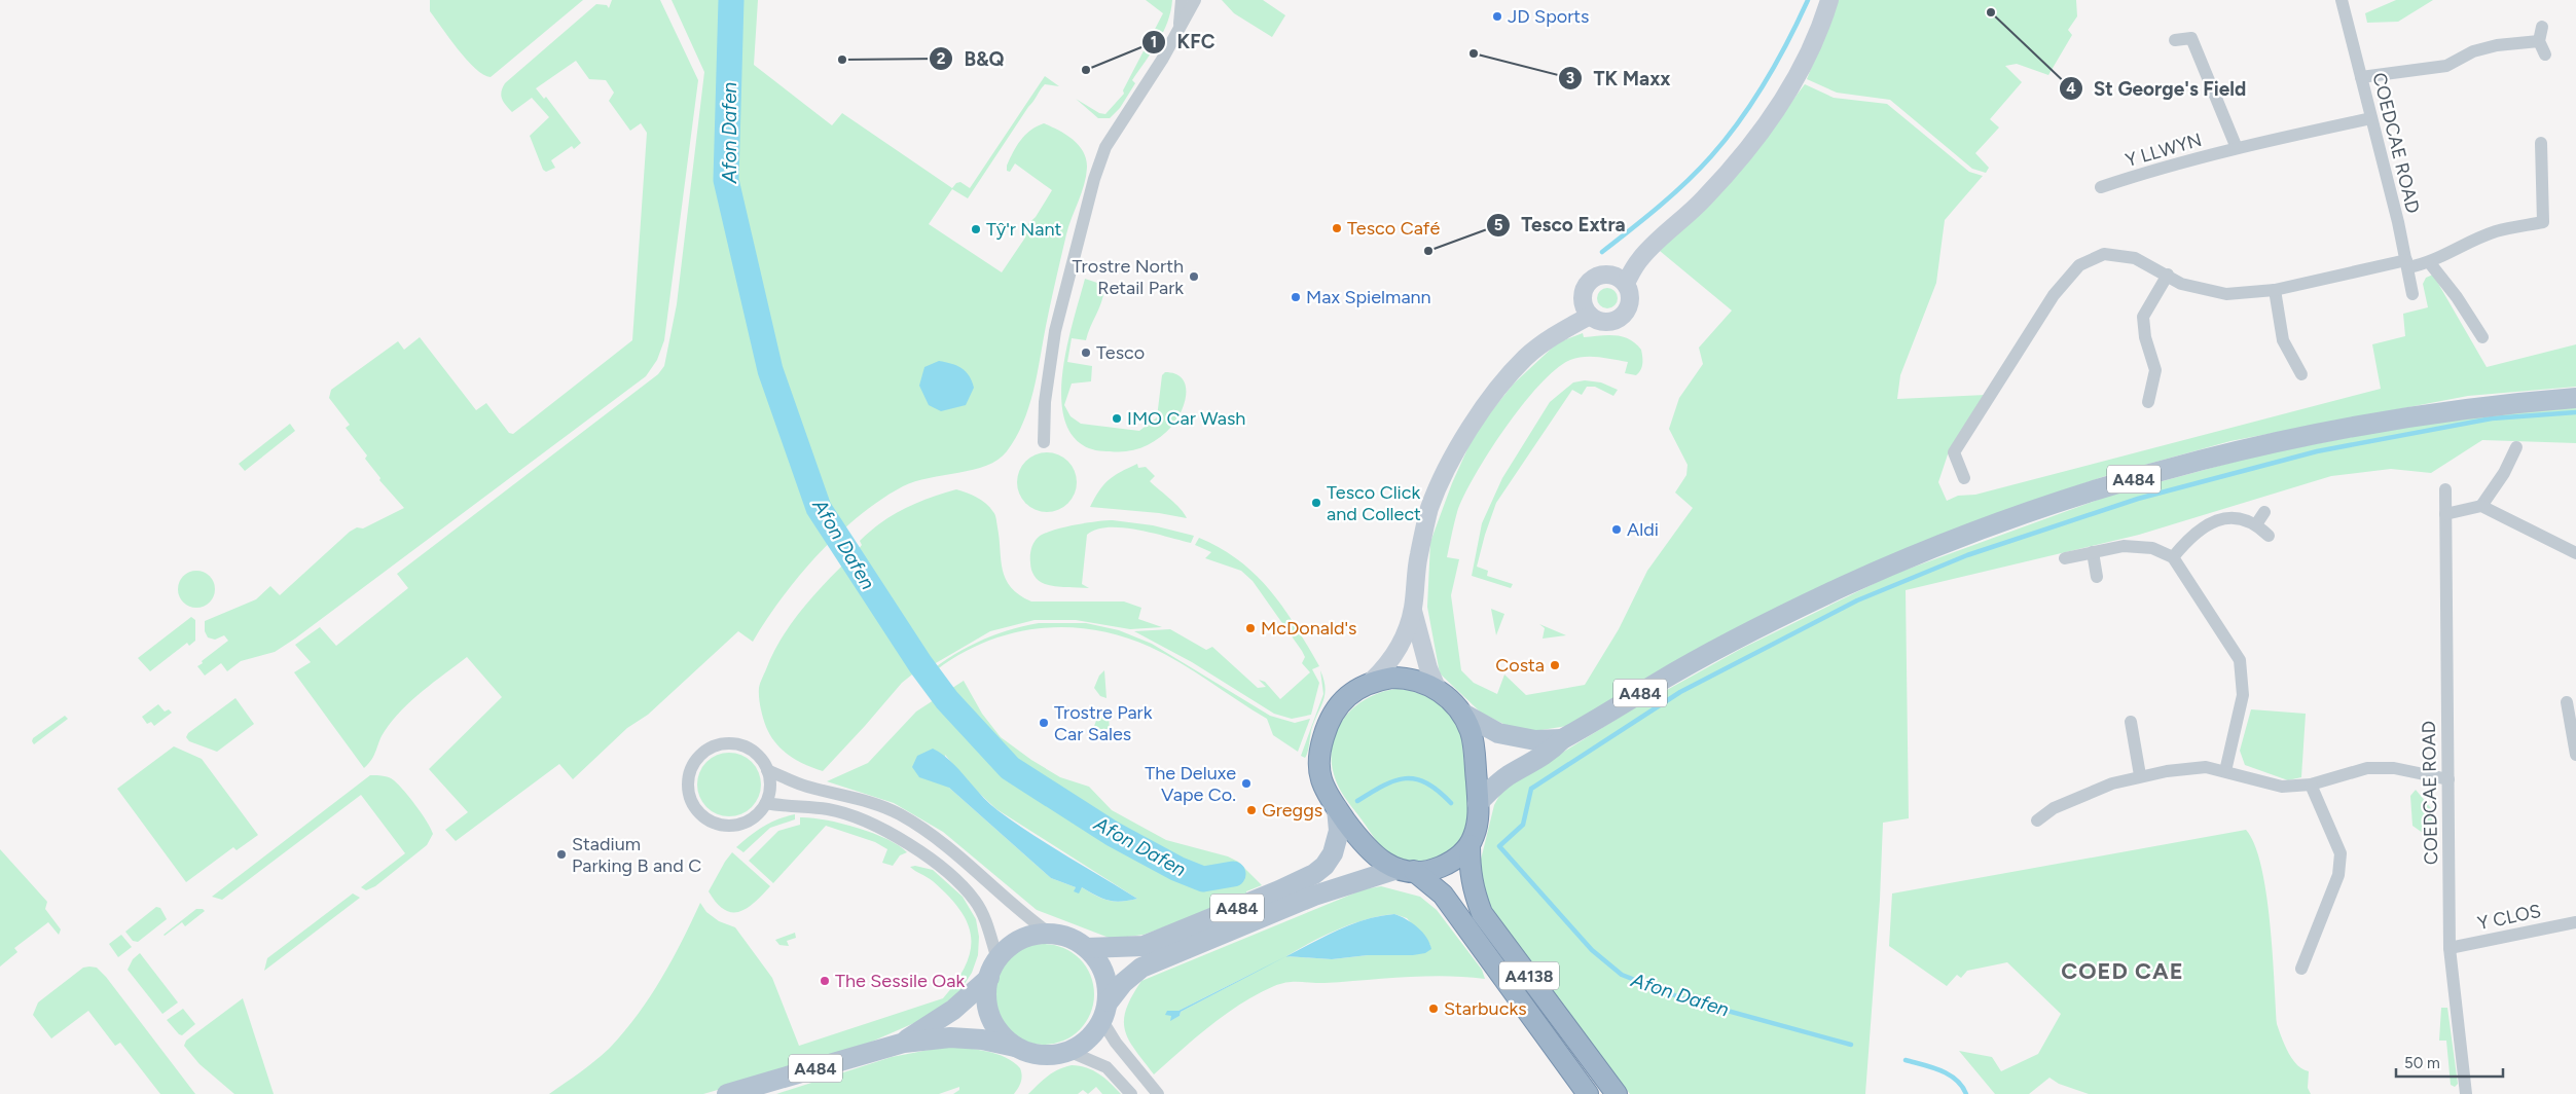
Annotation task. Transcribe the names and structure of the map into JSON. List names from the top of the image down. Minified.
{"streets":{"highway":["A4138"],"main road":["A484"],"street":["COEDCAE ROAD","Y LLWYN","Y CLOS"]},"crossings":[["COEDCAE ROAD","Y LLWYN"],["COEDCAE ROAD","Y CLOS"],["A484","A4138"]],"districts":["COED CAE"],"water":["Afon Dafen"],"places":["St George's Field","JD Sports","TK Maxx","B&Q","KFC","Tesco Café","Tŷ'r Nant","Tesco Extra","Trostre North Retail Park","Max Spielmann","Tesco","IMO Car Wash","Tesco Click and Collect","Aldi","McDonald's","Costa","Trostre Park Car Sales","The Deluxe Vape Co.","Greggs","Stadium Parking B and C","The Sessile Oak","Starbucks"],"scale_bar":"50 m"}
